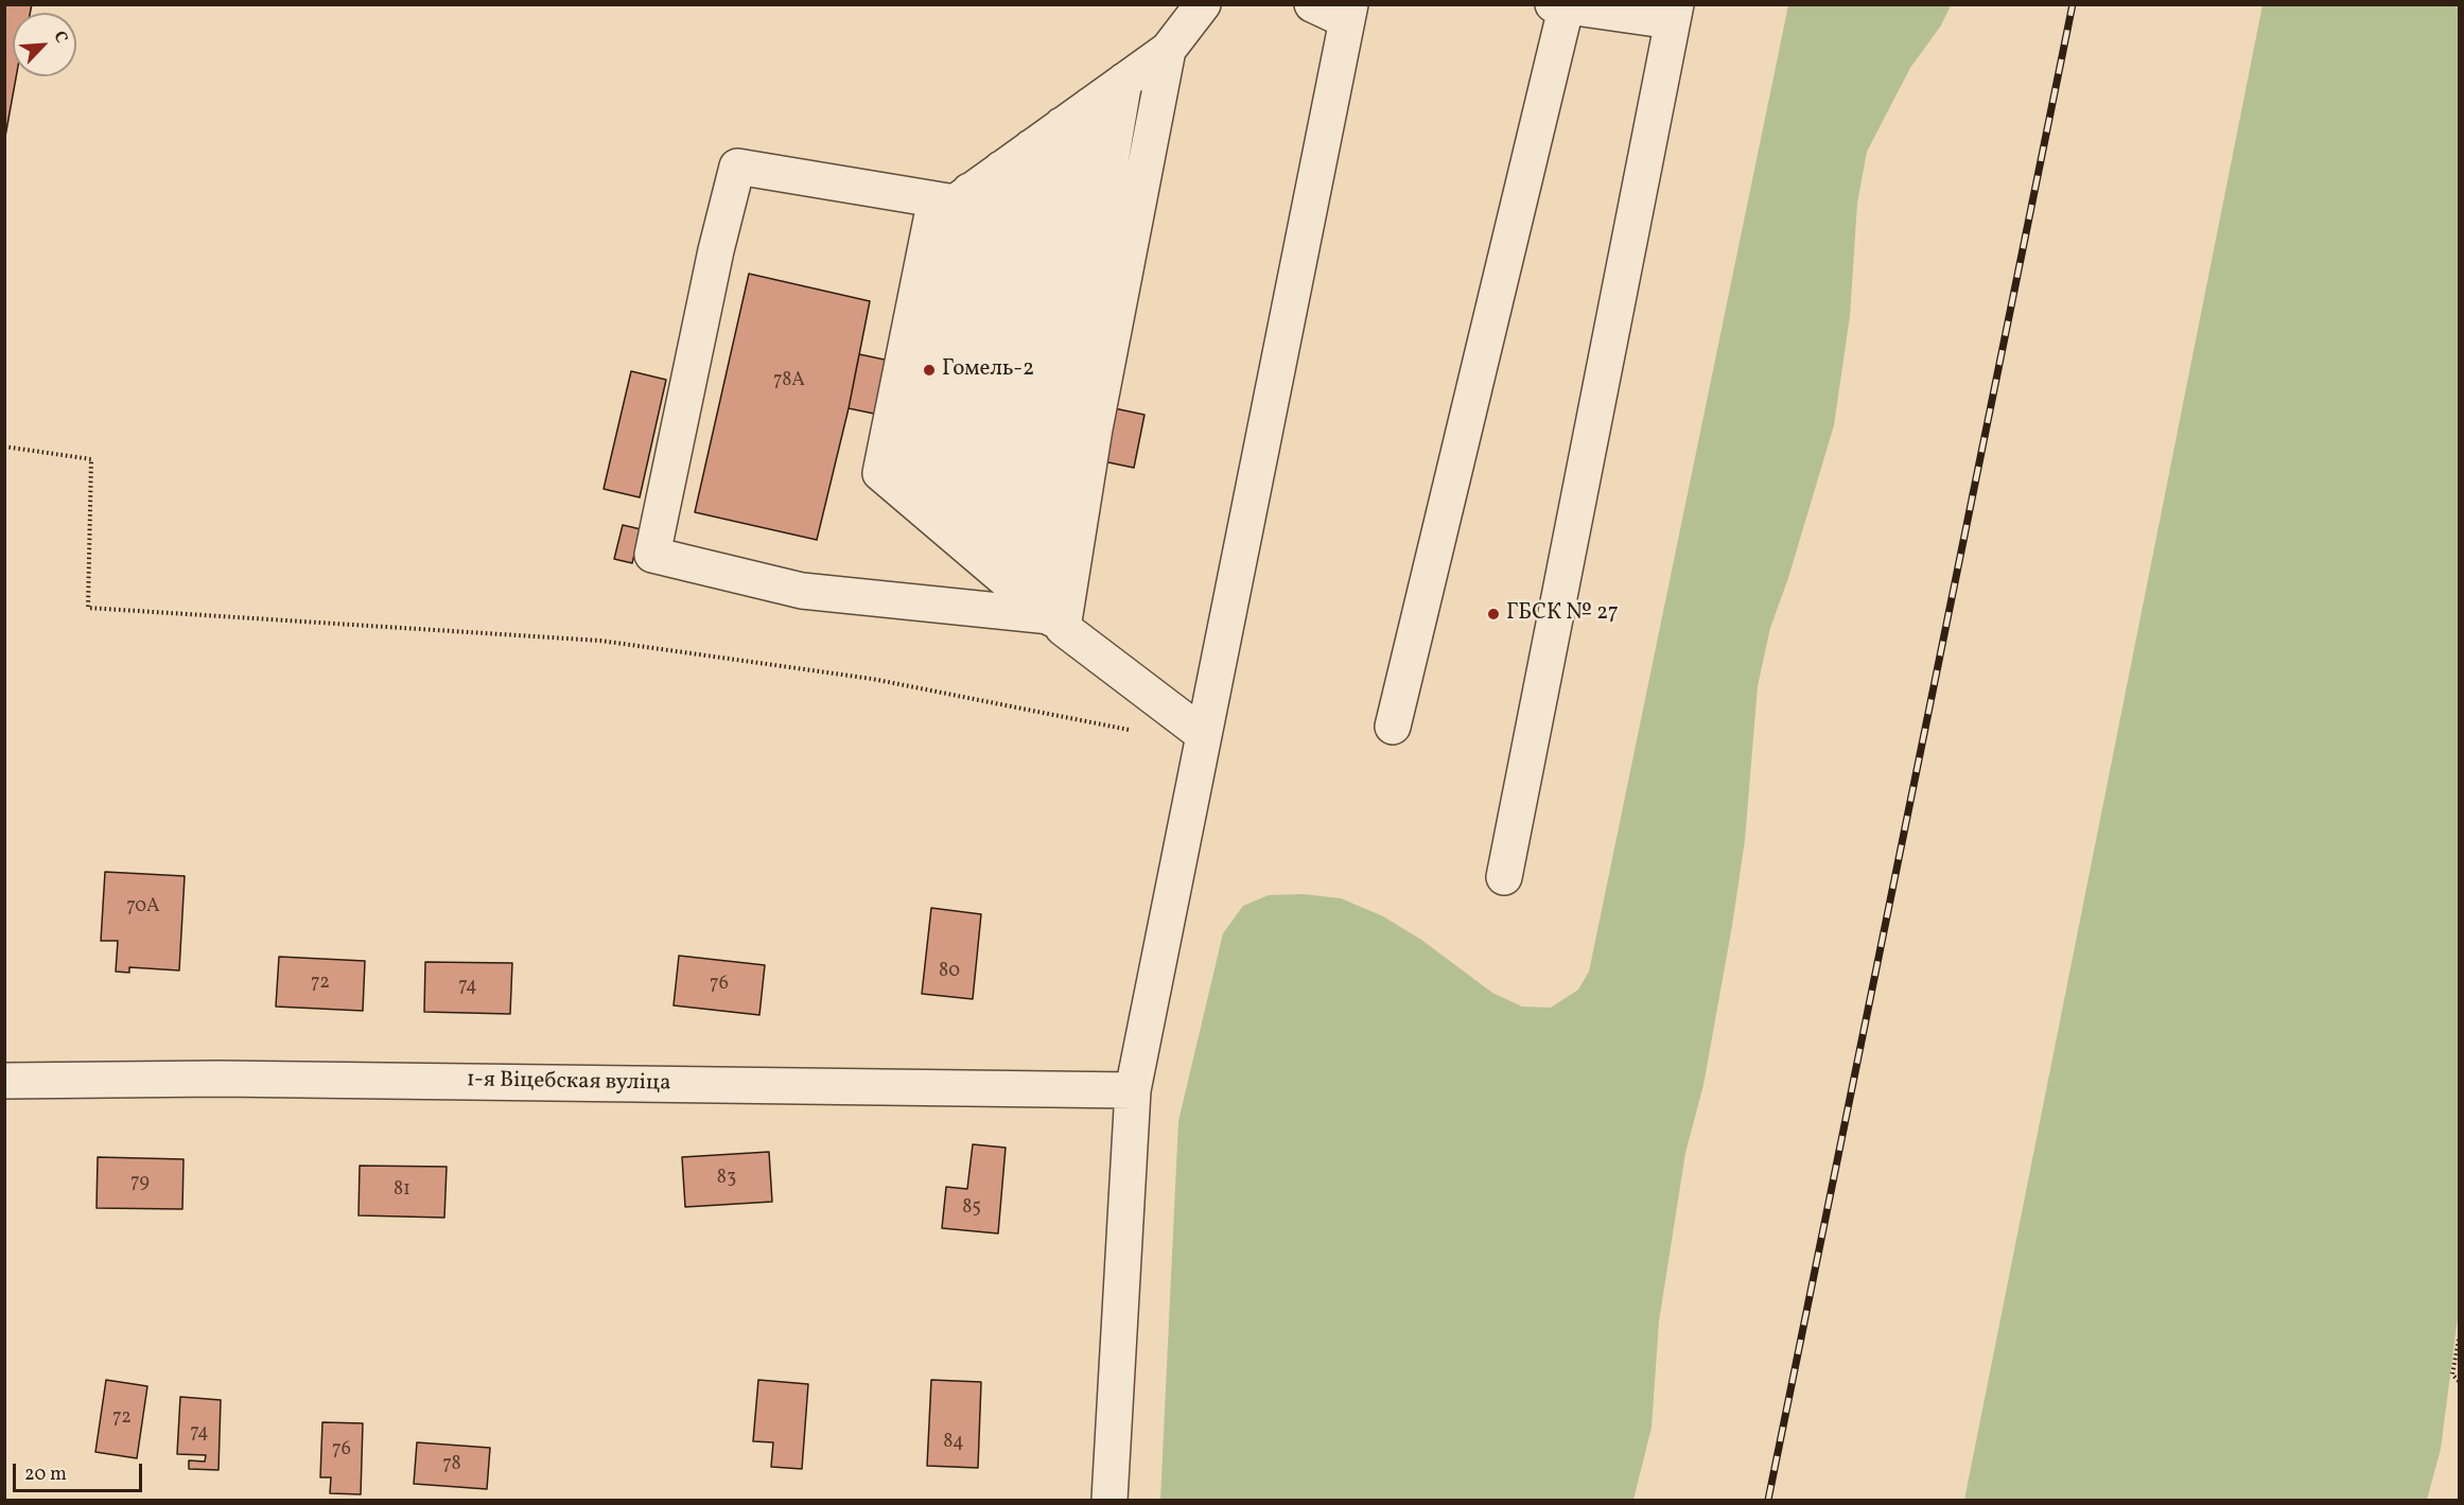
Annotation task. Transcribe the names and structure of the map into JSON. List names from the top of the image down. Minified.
{"streets":{"street":["1-я Віцебская вуліца"]},"places":["Гомель-2","ГБСК № 27"],"house_numbers":["78А","70А","80","72","76","74","83","79","81","85","72","74","84","76","78"],"scale_bar":"20 m","north":"top right"}
